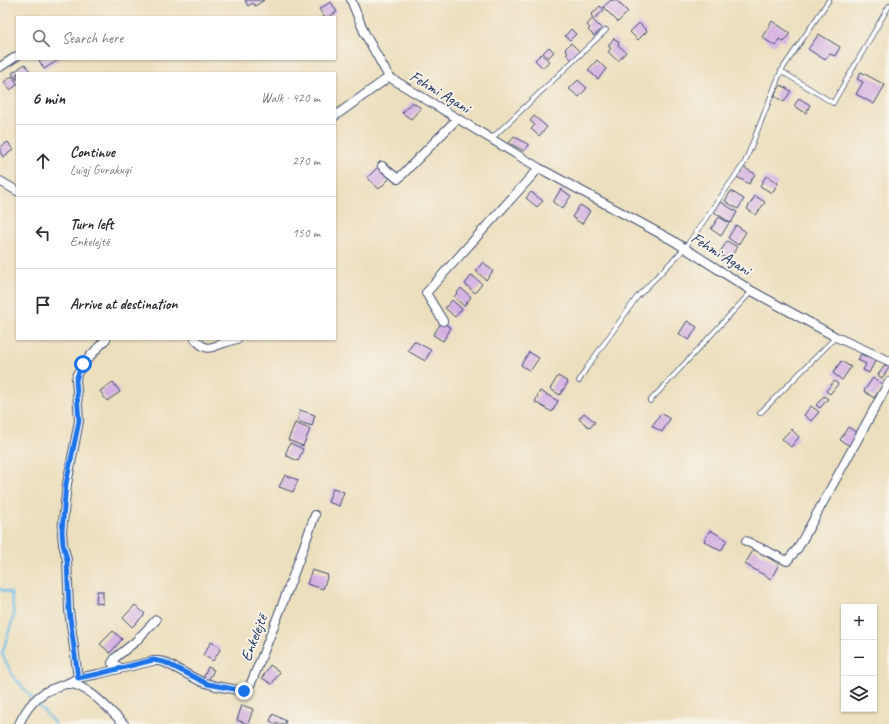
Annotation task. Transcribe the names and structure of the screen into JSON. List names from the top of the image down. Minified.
{"streets":{"street":["Fehmi Agani","Enkelejtë"]},"page":{"search":"Search here","heading":["6 min","Walk · 420 m"],"list":[["Continue","Luigj Gurakuqi","270 m"],["Turn left","Enkelejtë","150 m"],"Arrive at destination"],"map_buttons":["+","−"]}}
